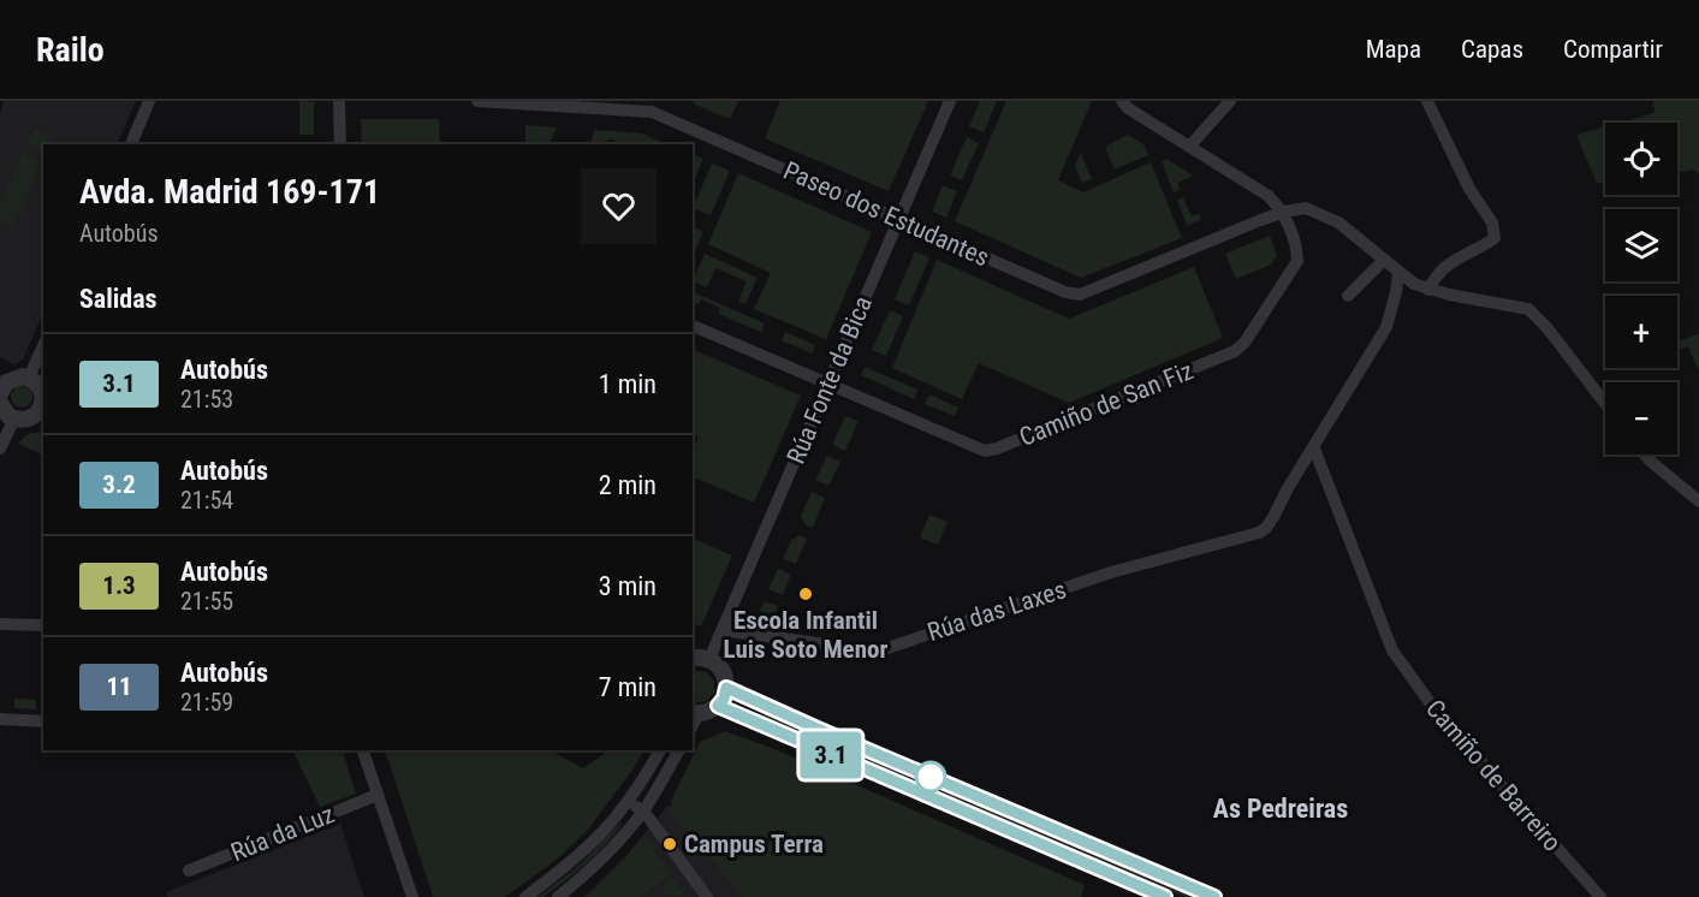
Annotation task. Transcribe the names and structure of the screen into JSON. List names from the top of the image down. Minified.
{"streets":{"street":["Paseo dos Estudantes","Rúa Fonte da Bica","Camiño de San Fiz","Rúa das Laxes","Camiño de Barreiro","Rúa da Luz"]},"crossings":[["Paseo dos Estudantes","Rúa Fonte da Bica"],["Paseo dos Estudantes","Camiño de San Fiz"],["Rúa Fonte da Bica","Camiño de San Fiz"],["Rúa Fonte da Bica","Rúa das Laxes"],["Rúa das Laxes","Camiño de Barreiro"]],"districts":["As Pedreiras"],"places":["Escola Infantil Luis Soto Menor","Campus Terra"],"lines":["bus line 3.1"],"page":{"header":"Railo","nav":["Mapa","Capas","Compartir"],"on_map":"3.1","map_buttons":["+","−"],"heading":[["Avda. Madrid 169-171","Autobús"],"Salidas"],"list":[{"mark":"3.1","name":"Autobús","note":"21:53","value":"1 min"},{"mark":"3.2","name":"Autobús","note":"21:54","value":"2 min"},{"mark":"1.3","name":"Autobús","note":"21:55","value":"3 min"},{"mark":"11","name":"Autobús","note":"21:59","value":"7 min"}]}}
